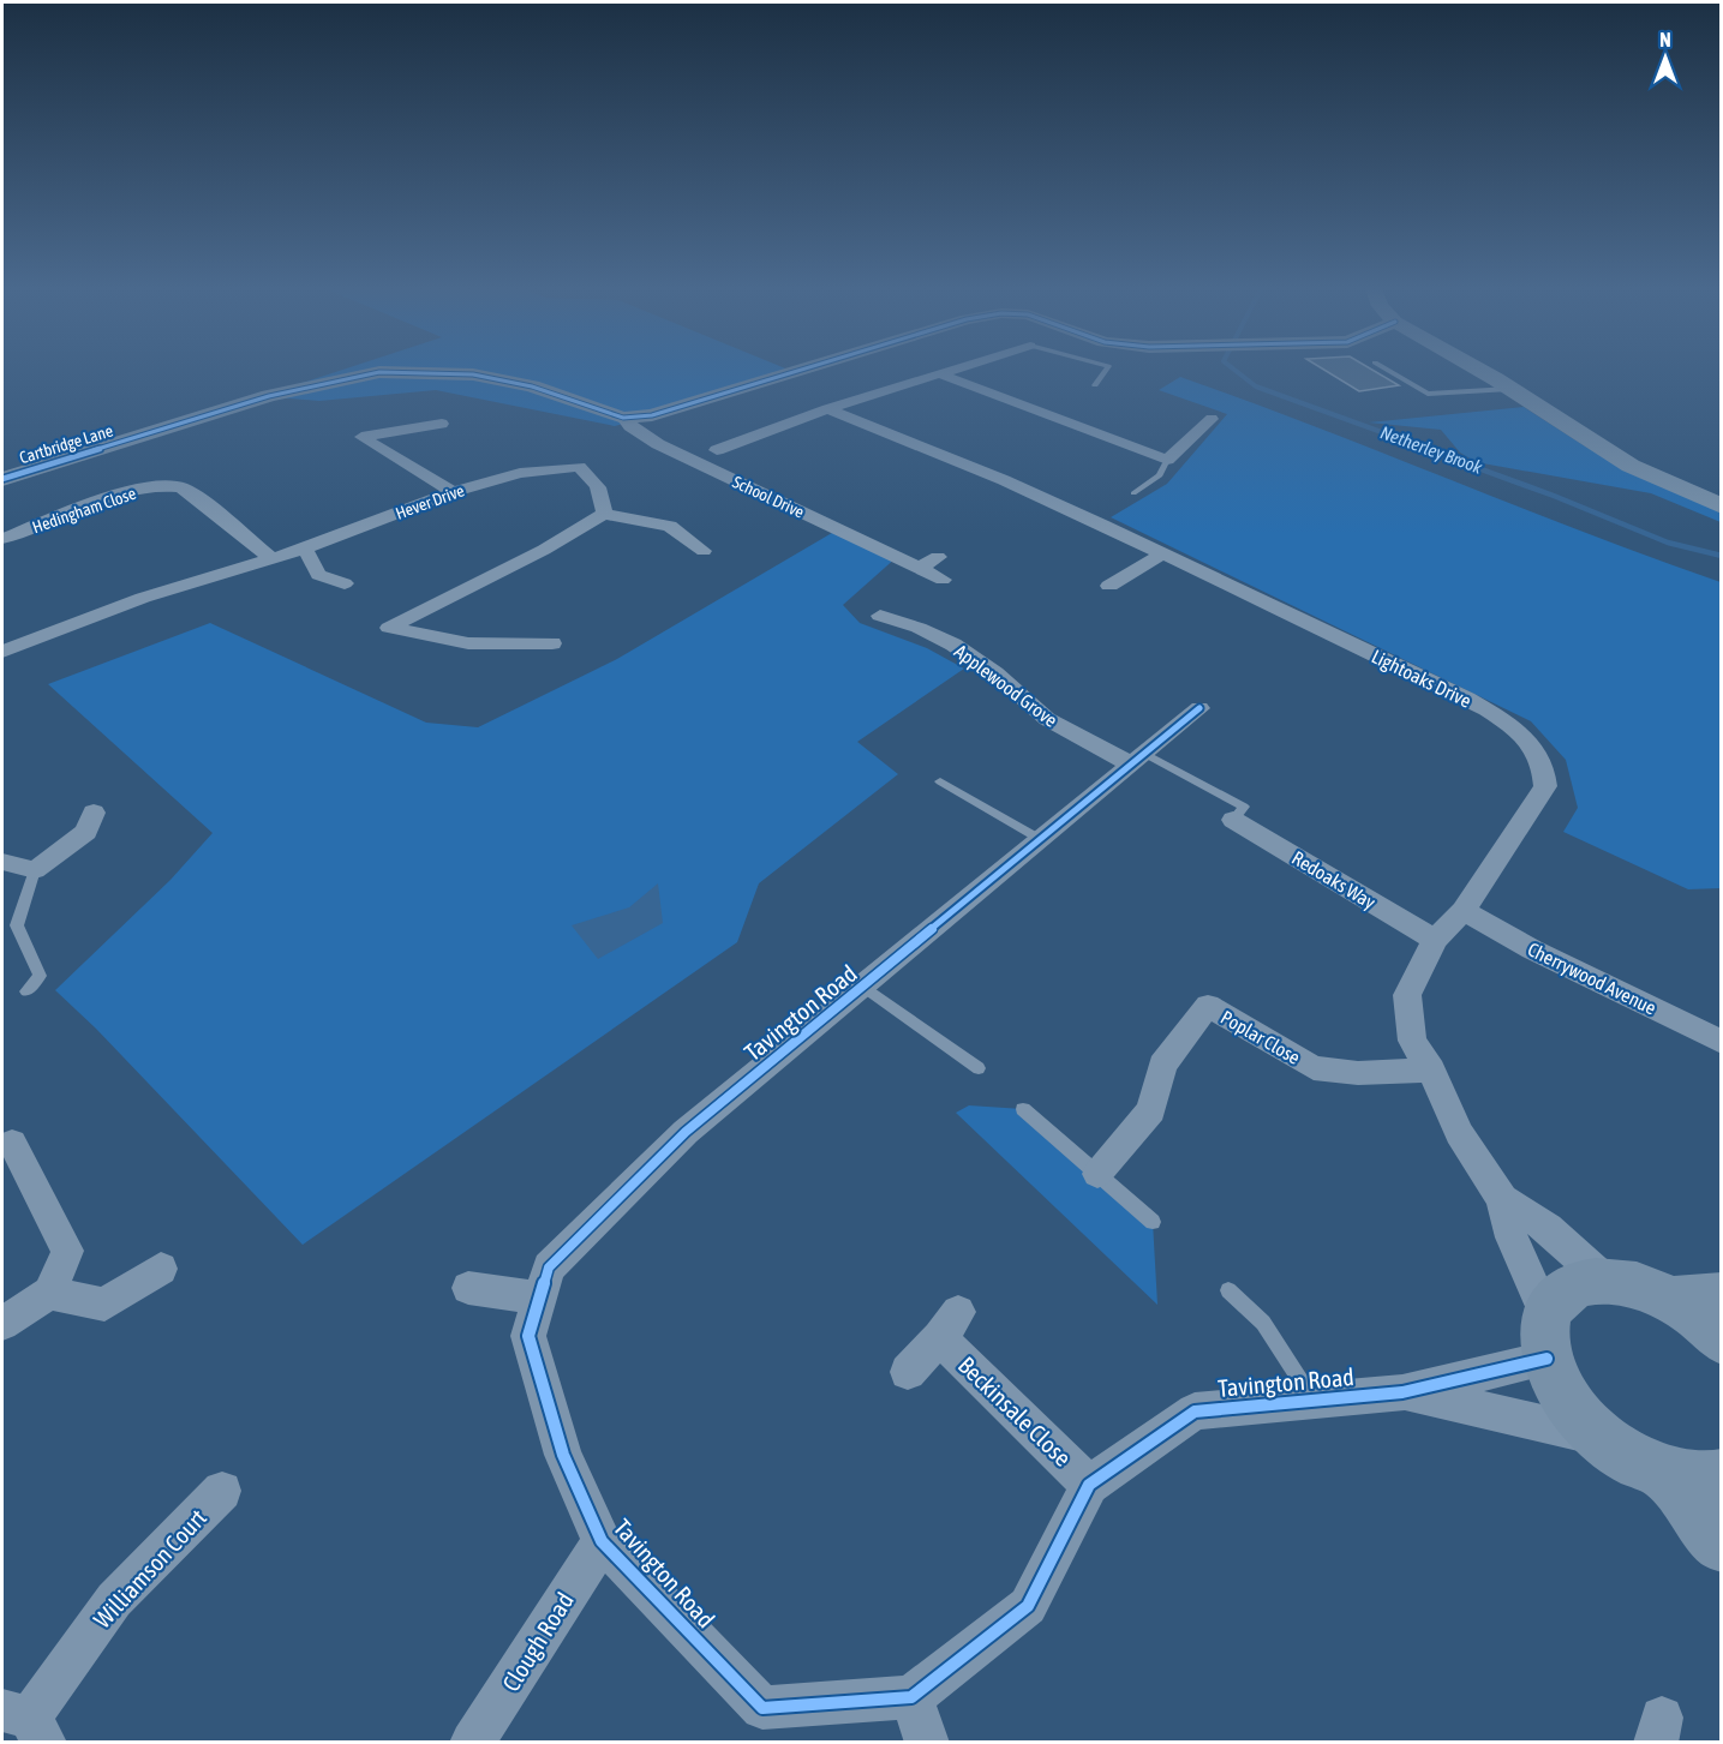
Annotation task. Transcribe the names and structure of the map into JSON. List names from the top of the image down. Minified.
{"streets":{"street":["Cartbridge Lane","School Drive","Hever Drive","Hedingham Close","Lightoaks Drive","Applewood Grove","Redoaks Way","Cherrywood Avenue","Tavington Road","Poplar Close","Beckinsale Close","Williamson Court","Clough Road"]},"crossings":[["Cartbridge Lane","School Drive"],["Hever Drive","Hedingham Close"],["Lightoaks Drive","Redoaks Way"],["Lightoaks Drive","Cherrywood Avenue"],["Lightoaks Drive","Tavington Road"],["Lightoaks Drive","Poplar Close"],["Applewood Grove","Tavington Road"],["Tavington Road","Beckinsale Close"],["Tavington Road","Clough Road"]],"water":["Netherley Brook"],"north":"top"}
